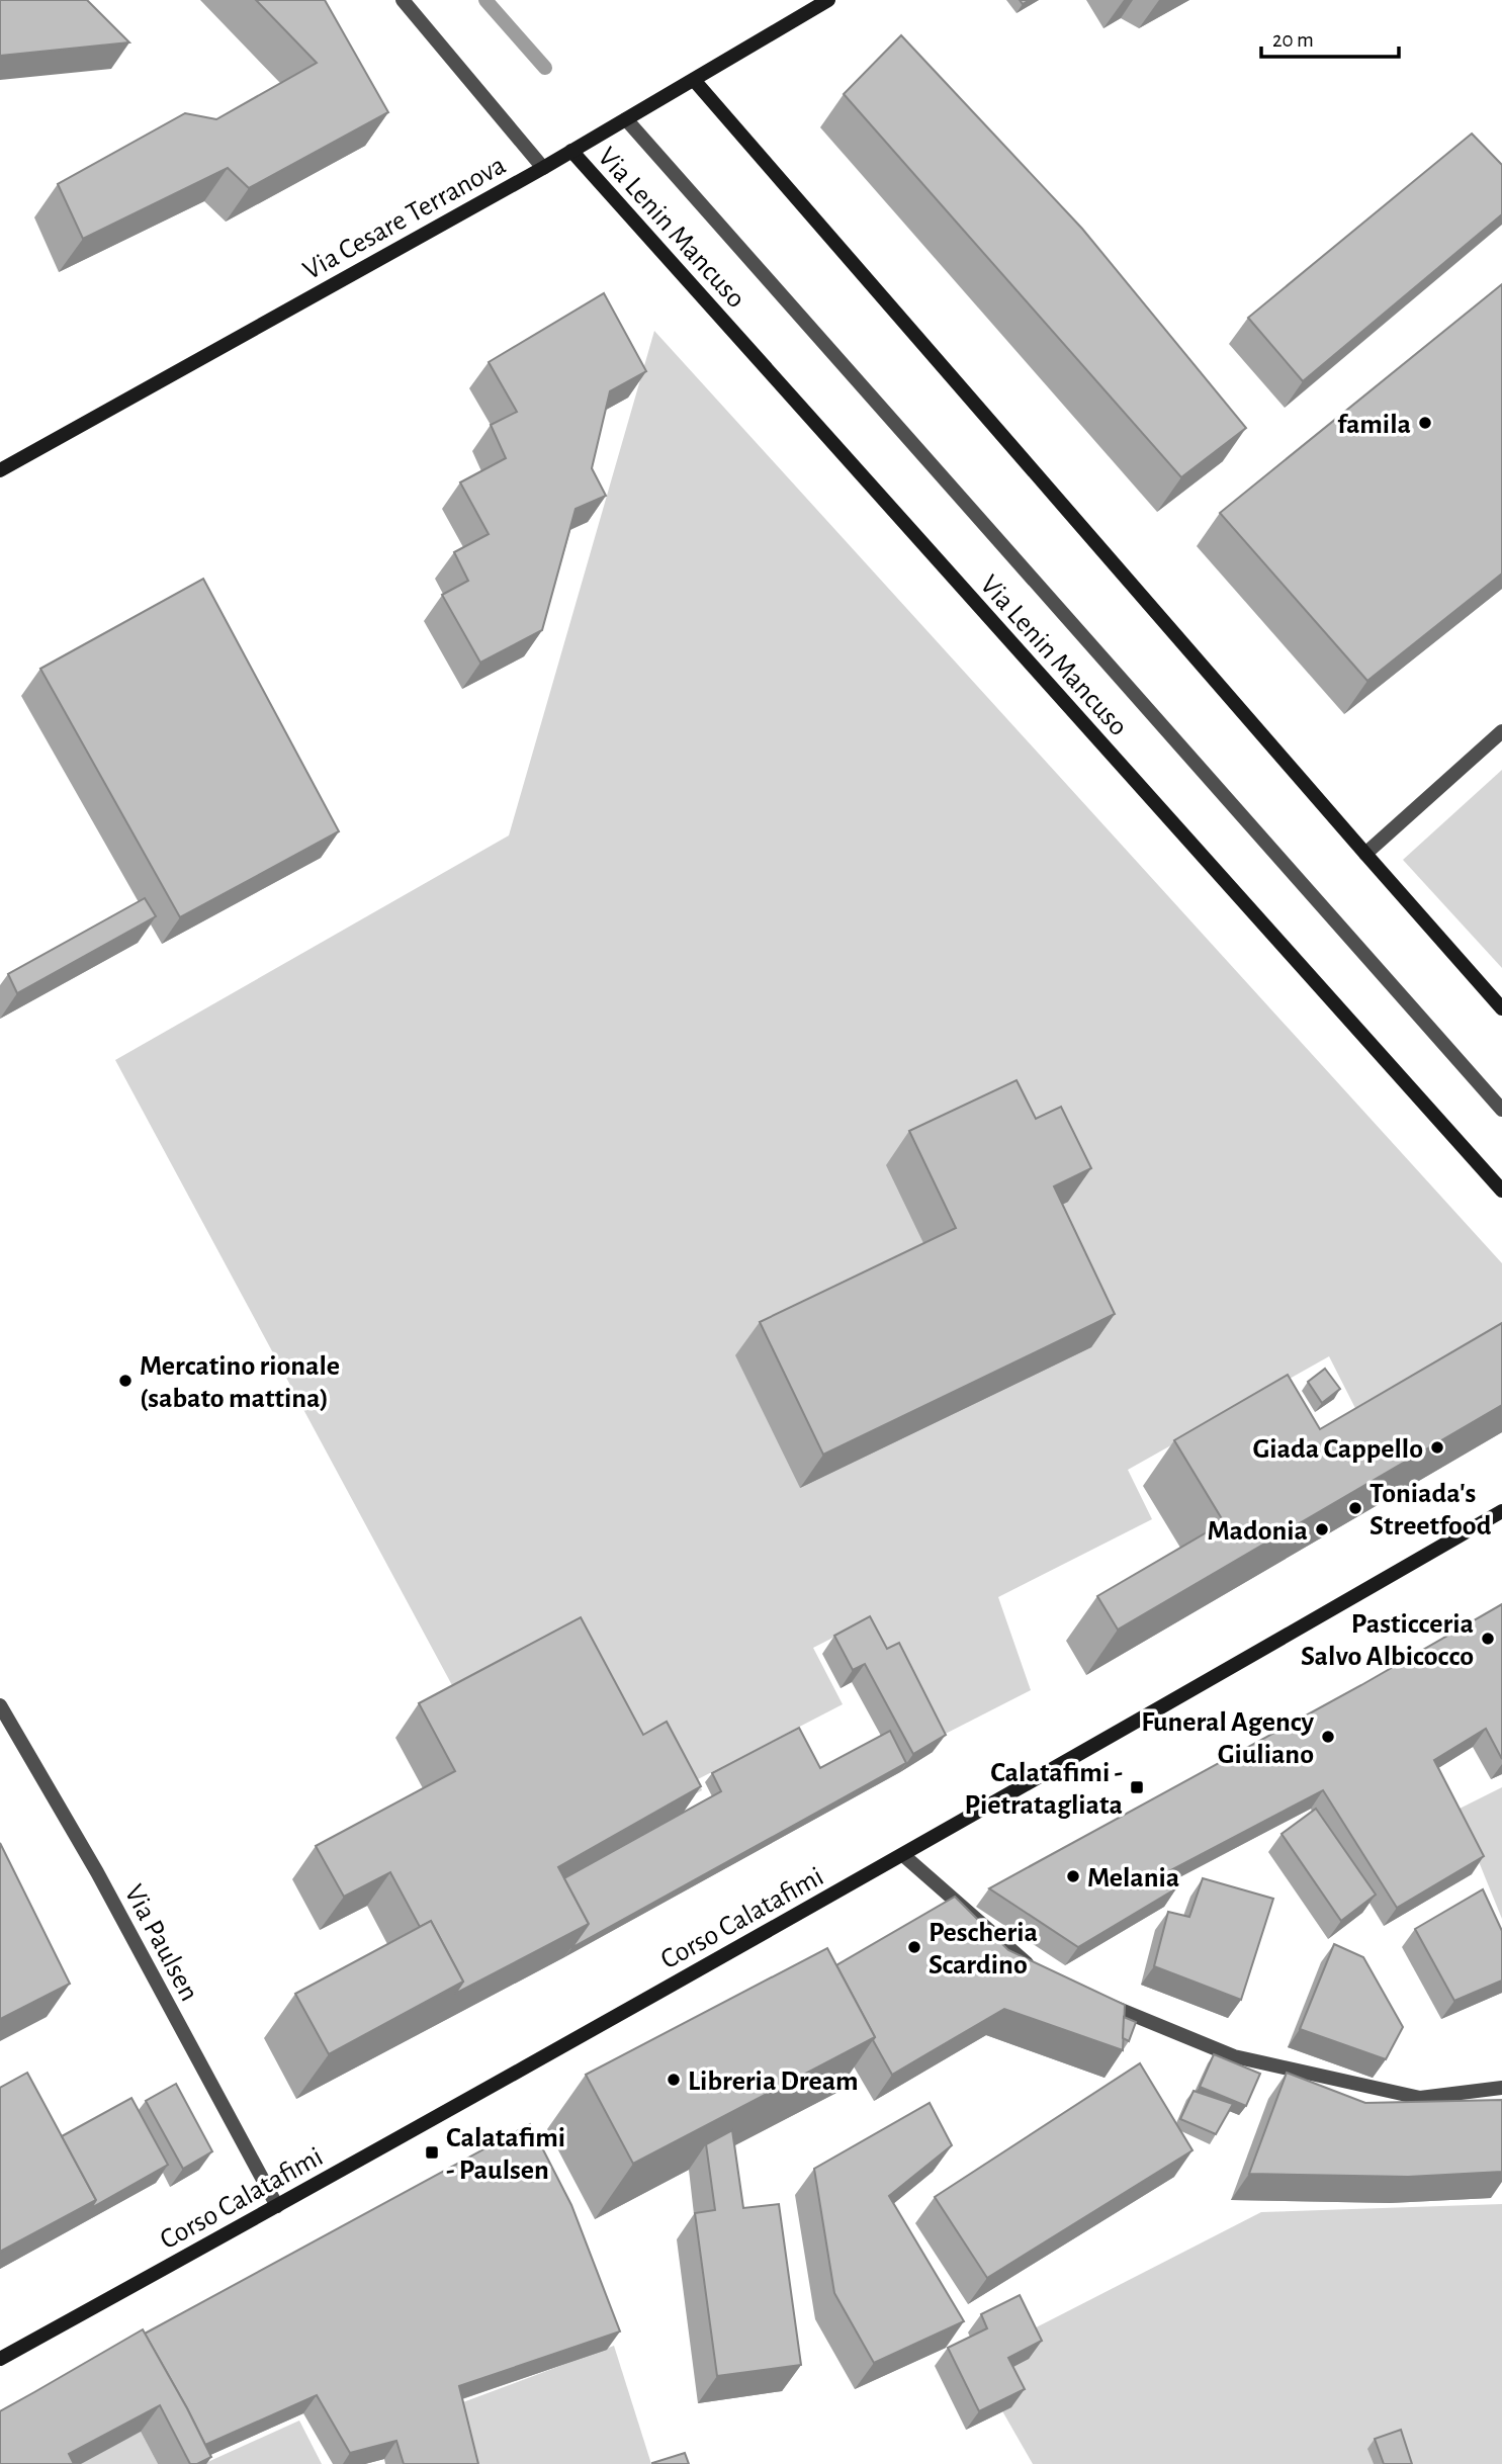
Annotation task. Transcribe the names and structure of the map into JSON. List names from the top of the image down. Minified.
{"streets":{"street":["Via Cesare Terranova","Via Lenin Mancuso","Corso Calatafimi","Via Paulsen"]},"crossings":[["Via Cesare Terranova","Via Lenin Mancuso"],["Corso Calatafimi","Via Paulsen"]],"places":{"other":["famila","Mercatino rionale (sabato mattina)","Giada Cappello","Toniada's Streetfood","Madonia","Pasticceria Salvo Albicocco","Funeral Agency Giuliano","Melania","Pescheria Scardino","Libreria Dream"],"transit":["Calatafimi - Pietratagliata","Calatafimi - Paulsen"]},"scale_bar":"20 m"}
